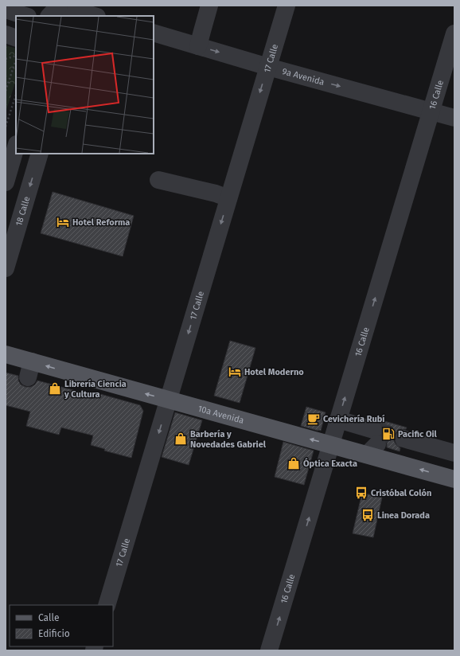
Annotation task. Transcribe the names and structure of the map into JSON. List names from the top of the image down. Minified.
{"streets":{"main road":["10a Avenida"],"street":["17 Calle","9a Avenida","16 Calle","18 Calle"]},"crossings":[["17 Calle","9a Avenida"],["17 Calle","10a Avenida"],["9a Avenida","16 Calle"],["16 Calle","10a Avenida"]],"one_way":["17 Calle","9a Avenida","16 Calle","10a Avenida"],"places":{"hotel":["Hotel Reforma","Hotel Moderno"],"shop":["Librería Ciencia y Cultura","Barbería y Novedades Gabriel","Óptica Exacta"],"cafe":["Cevichería Rubí"],"fuel station":["Pacific Oil"],"bus stop":["Cristóbal Colón","Linea Dorada"]},"legend":["Calle","Edificio"]}
